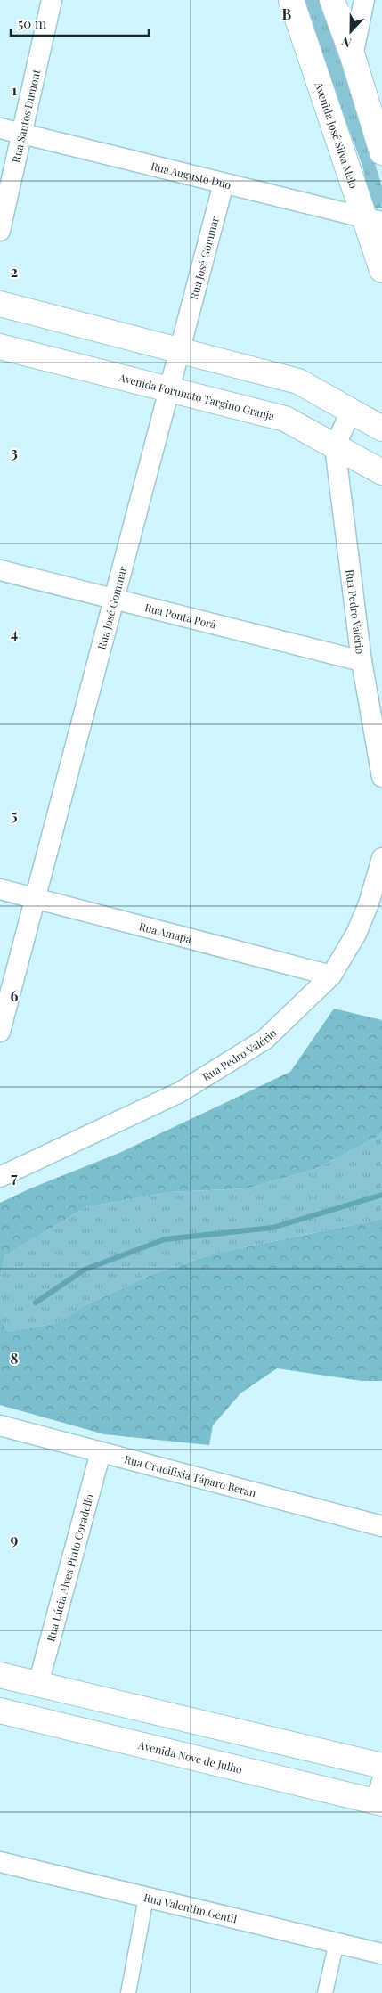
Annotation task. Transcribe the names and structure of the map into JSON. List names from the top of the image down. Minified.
{"streets":{"street":["Rua Santos Dumont","Avenida José Silva Melo","Rua Augusto Duo","Rua José Gommar","Avenida Forunato Targino Granja","Rua Pedro Valério","Rua Ponta Porâ","Rua Amapá","Rua Crucifixia Táparo Beran","Rua Lúcia Alves Pinto Coradello","Avenida Nove de Julho","Rua Valentim Gentil"]},"crossings":[["Rua Santos Dumont","Rua Augusto Duo"],["Avenida José Silva Melo","Rua Augusto Duo"],["Rua Augusto Duo","Rua José Gommar"],["Rua José Gommar","Avenida Forunato Targino Granja"],["Rua José Gommar","Rua Ponta Porâ"],["Rua José Gommar","Rua Amapá"],["Avenida Forunato Targino Granja","Rua Pedro Valério"],["Rua Pedro Valério","Rua Ponta Porâ"],["Rua Pedro Valério","Rua Amapá"],["Rua Crucifixia Táparo Beran","Rua Lúcia Alves Pinto Coradello"]],"scale_bar":"50 m","north":"bottom","grid":{"columns":["B"],"rows":["1","2","3","4","5","6","7","8","9"]}}
